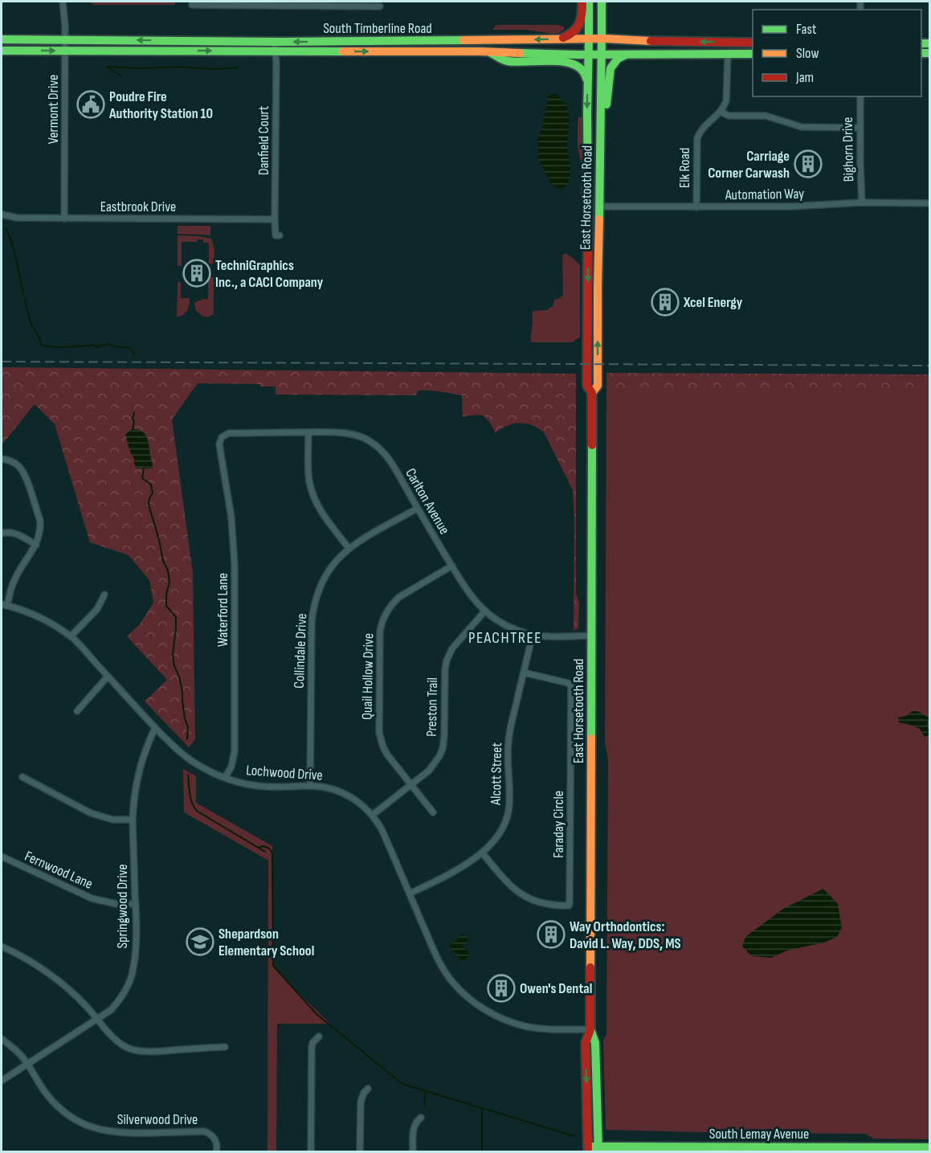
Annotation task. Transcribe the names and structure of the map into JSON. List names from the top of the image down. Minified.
{"streets":{"main road":["South Timberline Road","East Horsetooth Road","South Lemay Avenue"],"street":["Vermont Drive","Danfield Court","Bighorn Drive","Elk Road","Automation Way","Eastbrook Drive","Carlton Avenue","Waterford Lane","Collindale Drive","Quail Hollow Drive","Preston Trail","Lochwood Drive","Alcott Street","Faraday Circle","Fernwood Lane","Springwood Drive","Silverwood Drive"]},"crossings":[["South Timberline Road","Vermont Drive"],["South Timberline Road","Danfield Court"],["South Timberline Road","East Horsetooth Road"],["Vermont Drive","Eastbrook Drive"],["Danfield Court","Eastbrook Drive"],["Bighorn Drive","Automation Way"],["Elk Road","Automation Way"],["Automation Way","East Horsetooth Road"],["East Horsetooth Road","Carlton Avenue"],["East Horsetooth Road","Lochwood Drive"],["East Horsetooth Road","South Lemay Avenue"],["Carlton Avenue","Waterford Lane"],["Carlton Avenue","Collindale Drive"],["Carlton Avenue","Quail Hollow Drive"],["Carlton Avenue","Preston Trail"],["Carlton Avenue","Alcott Street"],["Waterford Lane","Lochwood Drive"],["Collindale Drive","Lochwood Drive"],["Quail Hollow Drive","Preston Trail"],["Preston Trail","Lochwood Drive"],["Lochwood Drive","Alcott Street"],["Lochwood Drive","Springwood Drive"],["Alcott Street","Faraday Circle"],["Fernwood Lane","Springwood Drive"],["Springwood Drive","Silverwood Drive"]],"districts":["PEACHTREE"],"places":{"public building":["Poudre Fire Authority Station 10"],"building":["Carriage Corner Carwash","TechniGraphics Inc., a CACI Company","Xcel Energy","Way Orthodontics: David L. Way, DDS, MS","Owen's Dental"],"school or university":["Shepardson Elementary School"]},"legend":["Fast","Slow","Jam"]}
